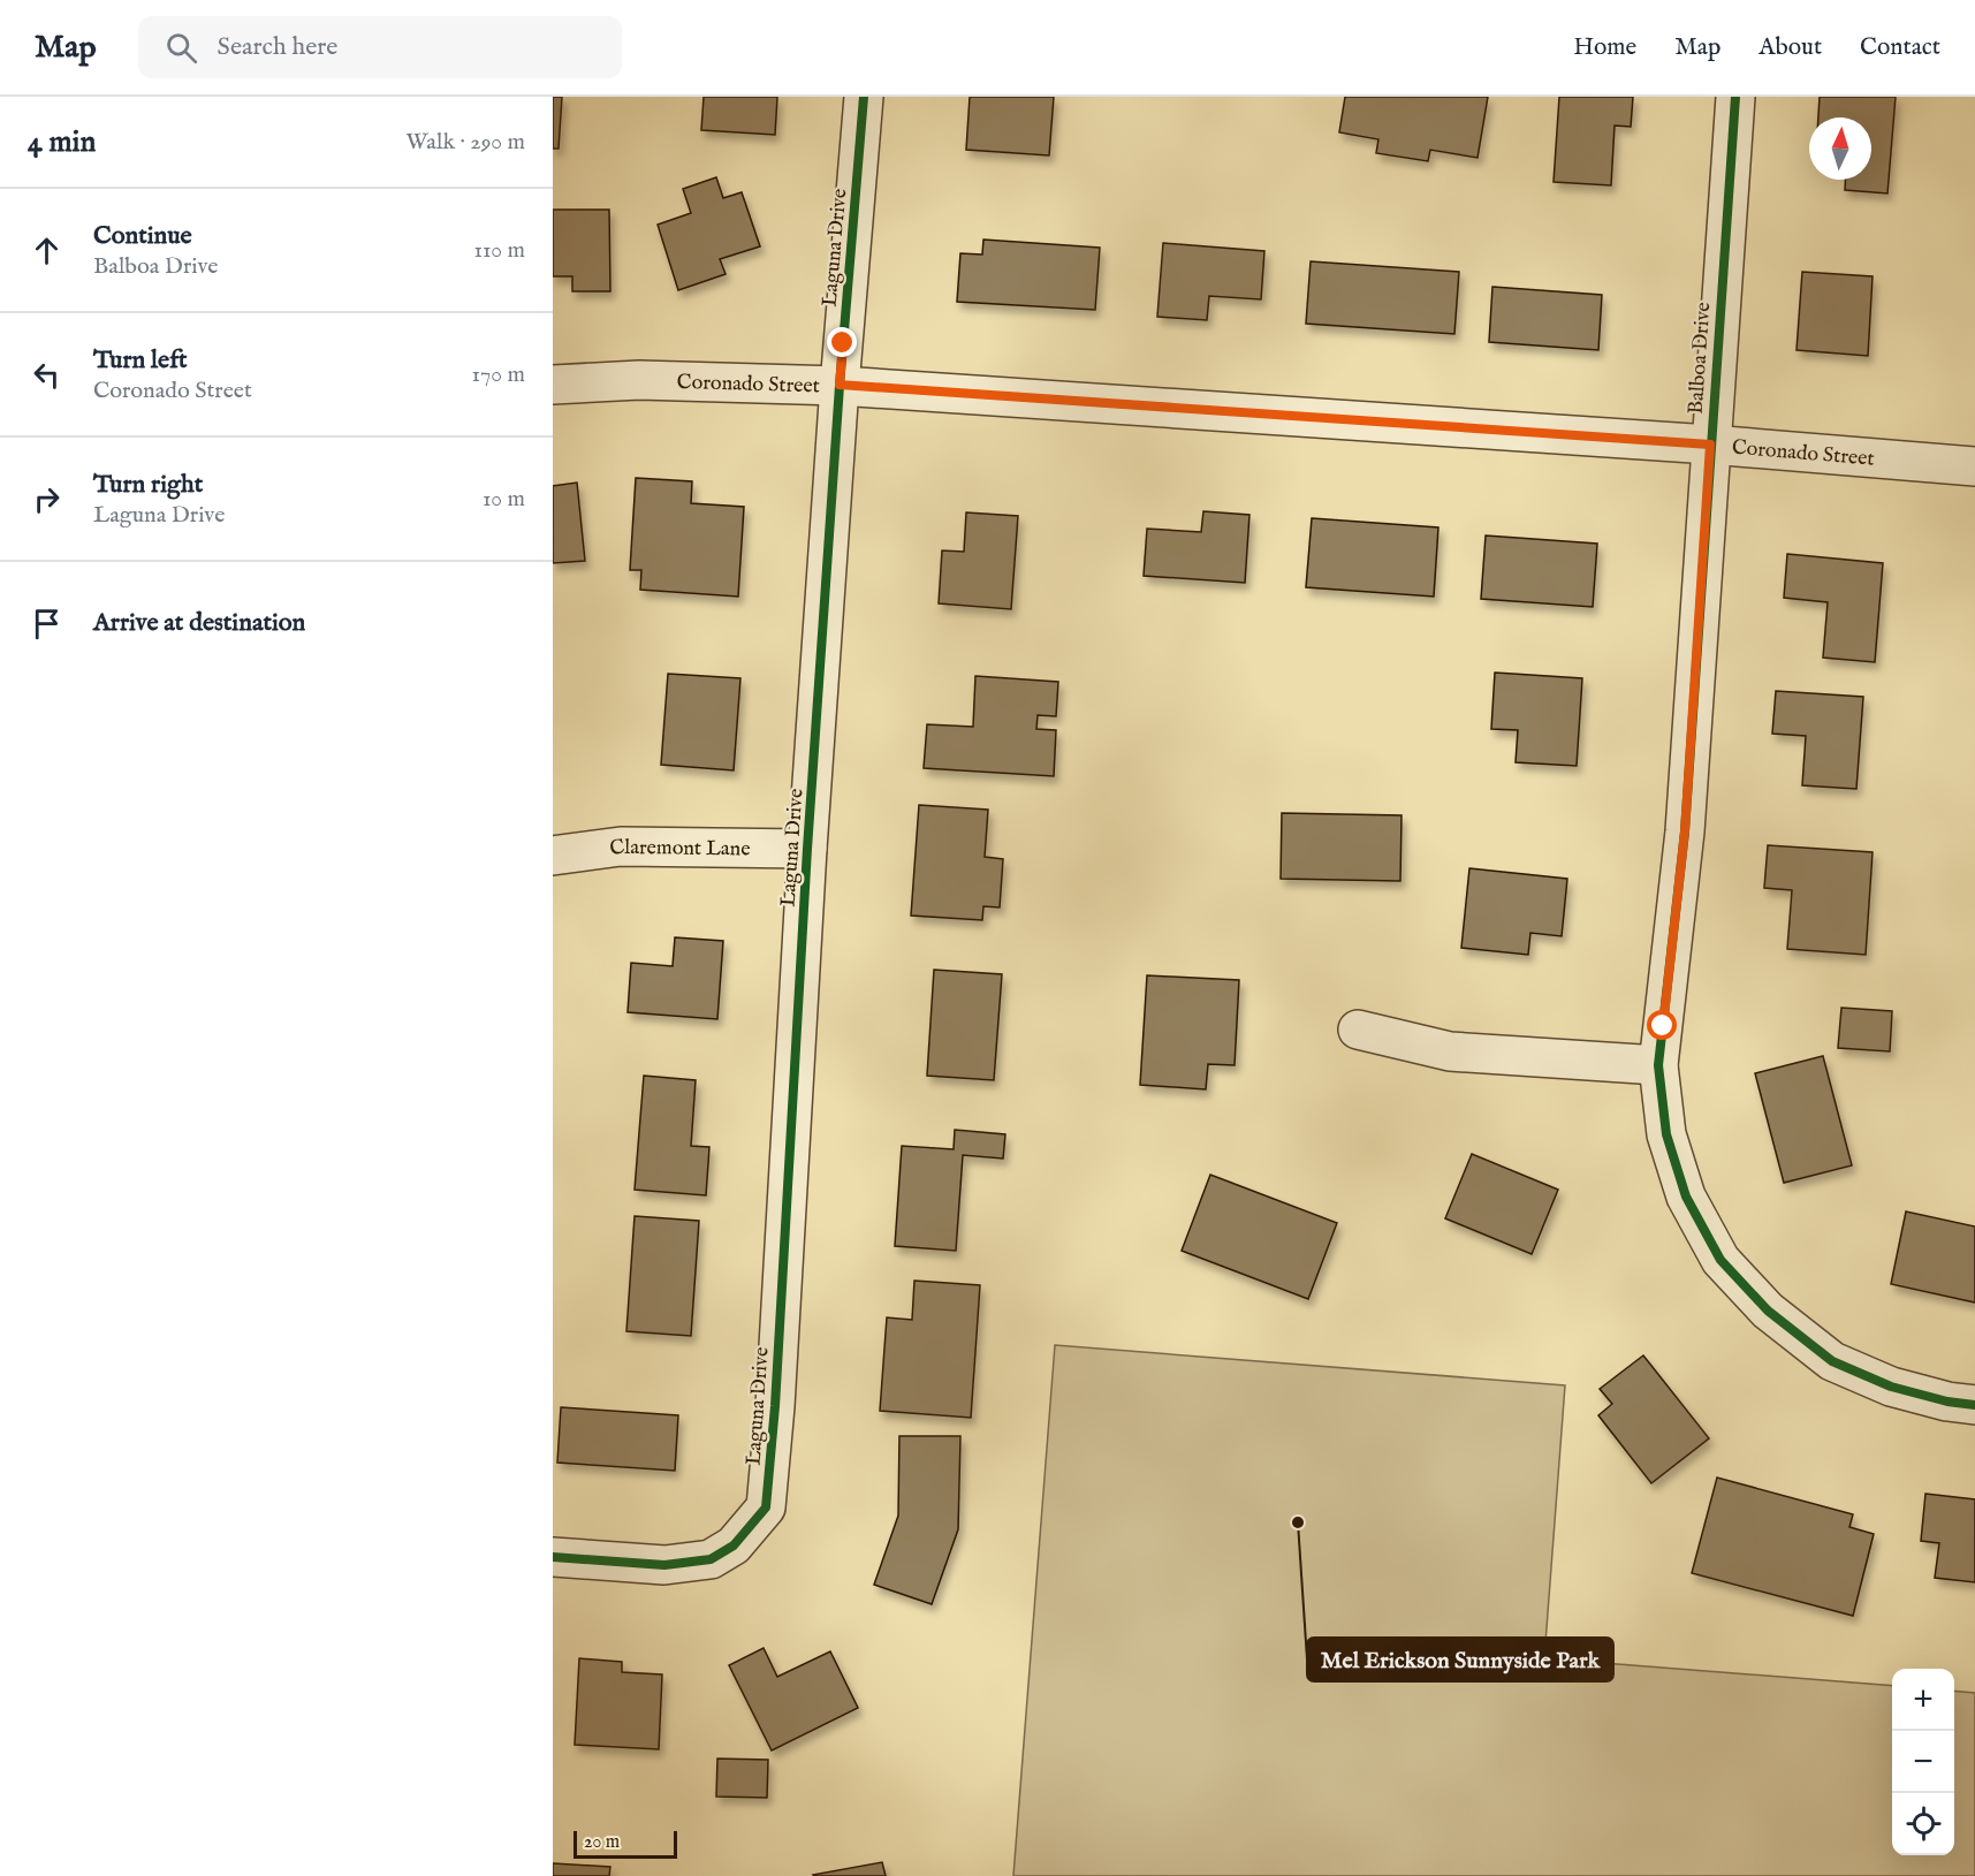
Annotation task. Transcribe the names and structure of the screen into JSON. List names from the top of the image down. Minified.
{"streets":{"street":["Laguna Drive","Balboa Drive","Coronado Street","Claremont Lane"]},"crossings":[["Laguna Drive","Coronado Street"],["Laguna Drive","Claremont Lane"],["Balboa Drive","Coronado Street"]],"places":["Mel Erickson Sunnyside Park"],"scale_bar":"20 m","north":"top","page":{"header":"Map","search":"Search here","nav":["Home","Map","About","Contact"],"heading":["4 min","Walk · 290 m"],"list":[["Continue","Balboa Drive","110 m"],["Turn left","Coronado Street","170 m"],["Turn right","Laguna Drive","10 m"],"Arrive at destination"],"map_buttons":["+","−"],"scale":"20 m"}}
